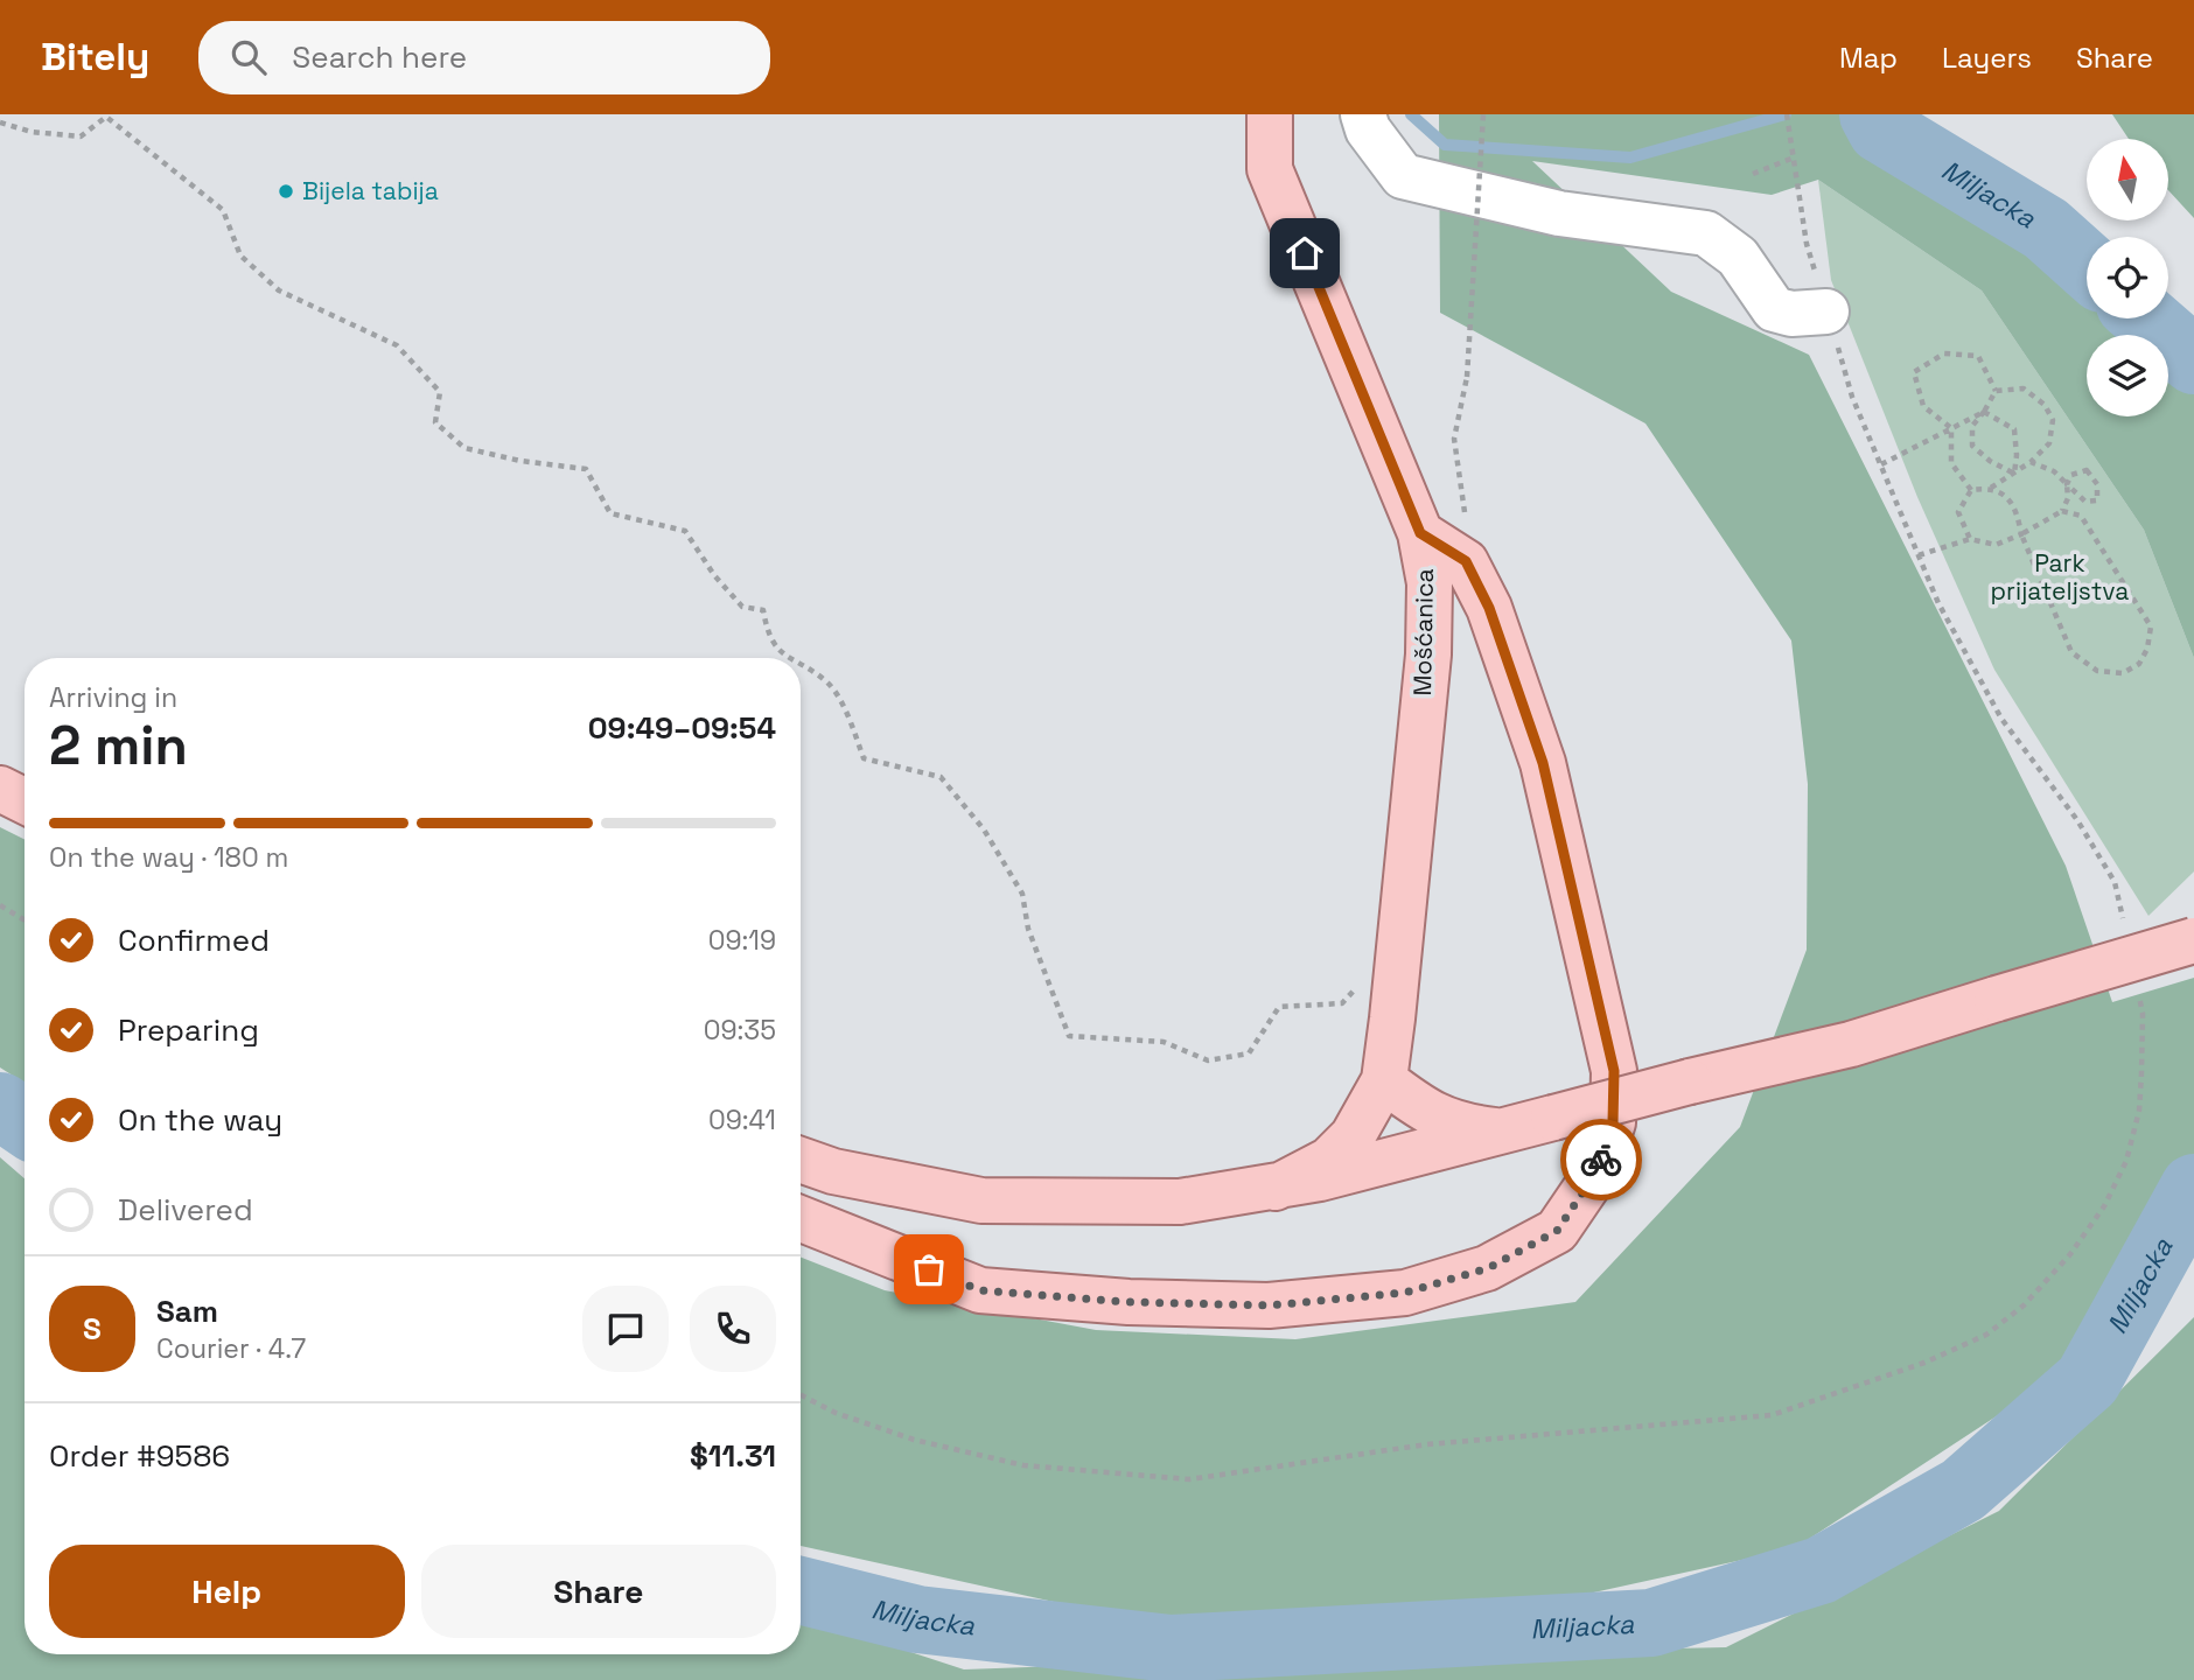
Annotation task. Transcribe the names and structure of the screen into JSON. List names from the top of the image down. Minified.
{"streets":{"main road":["Mošćanica"]},"water":["Miljacka"],"parks":["Park prijateljstva"],"places":["Bijela tabija"],"north":"top","page":{"header":"Bitely","search":"Search here","nav":["Map","Layers","Share"],"heading":["2 min","Arriving in","09:49–09:54"],"panel":["Sam","Courier · 4.7","Order #9586","$11.31"],"bar":"On the way · 180 m","list":[["Confirmed","09:19"],["Preparing","09:35"],["On the way","09:41"],"Delivered"],"round":"S","buttons":["Help","Share"]}}
